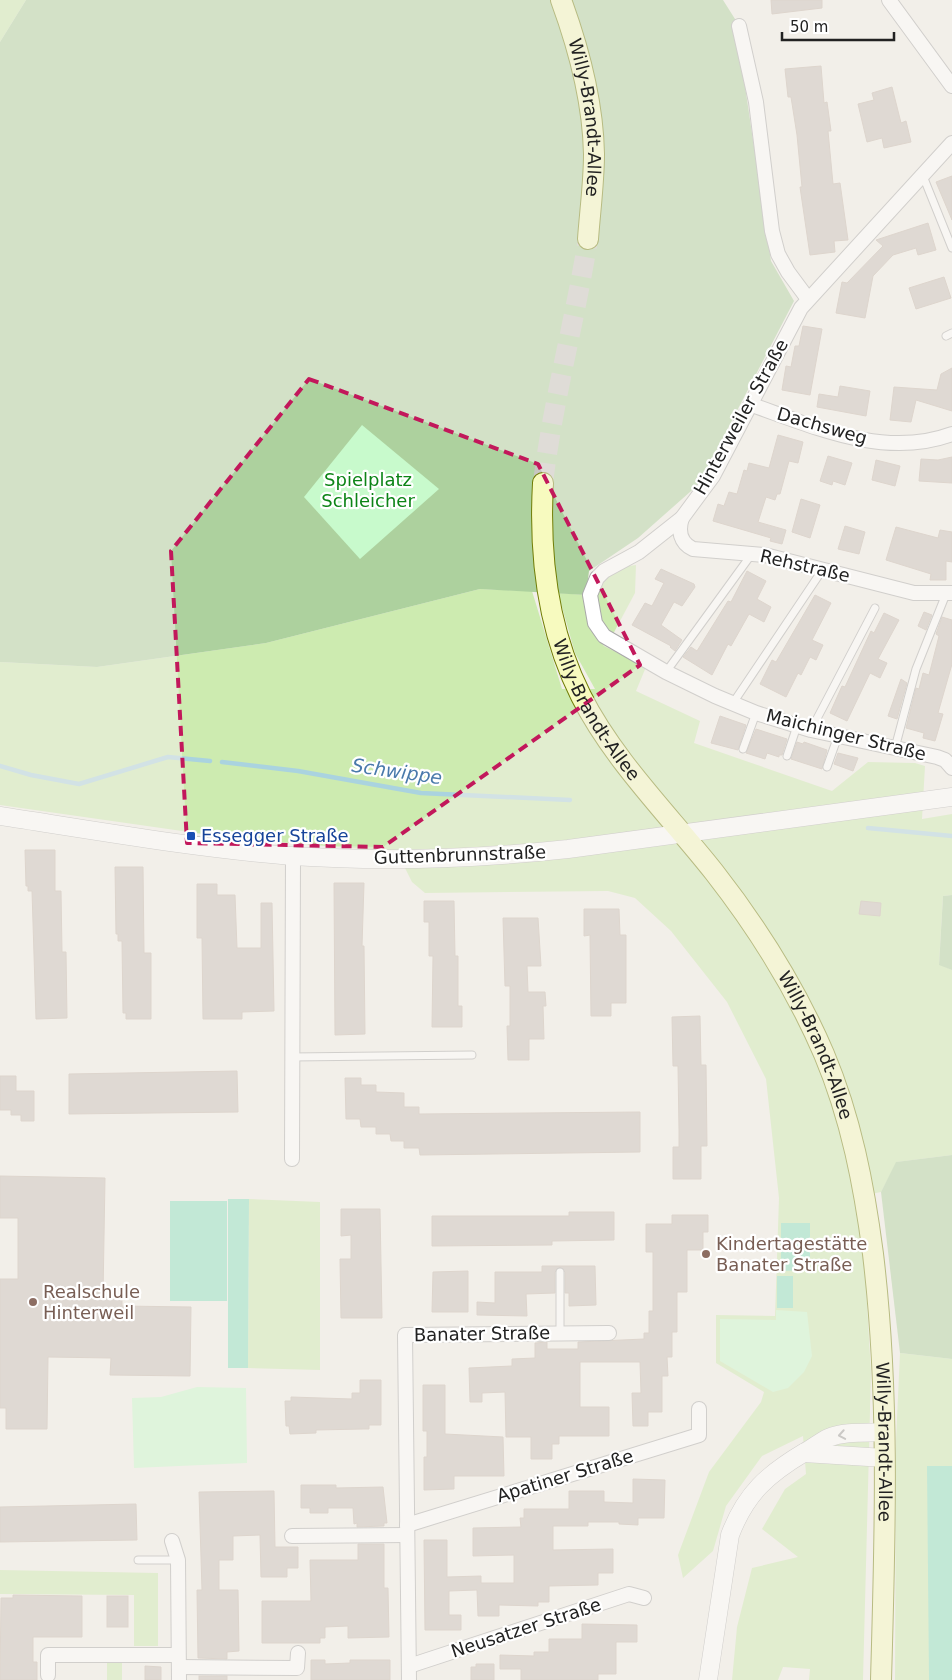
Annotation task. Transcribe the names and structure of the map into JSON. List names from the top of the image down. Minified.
{"streets":{"main road":["Willy-Brandt-Allee"],"street":["Hinterweiler Straße","Dachsweg","Rehstraße","Maichinger Straße","Guttenbrunnstraße","Banater Straße","Apatiner Straße","Neusatzer Straße"]},"crossings":[["Willy-Brandt-Allee","Guttenbrunnstraße"],["Hinterweiler Straße","Dachsweg"],["Hinterweiler Straße","Rehstraße"],["Hinterweiler Straße","Maichinger Straße"],["Banater Straße","Apatiner Straße"],["Banater Straße","Neusatzer Straße"]],"water":["Schwippe"],"parks":["Spielplatz Schleicher"],"places":{"transit":["Essegger Straße"],"other":["Kindertagestätte Banater Straße","Realschule Hinterweil"]},"scale_bar":"50 m"}
